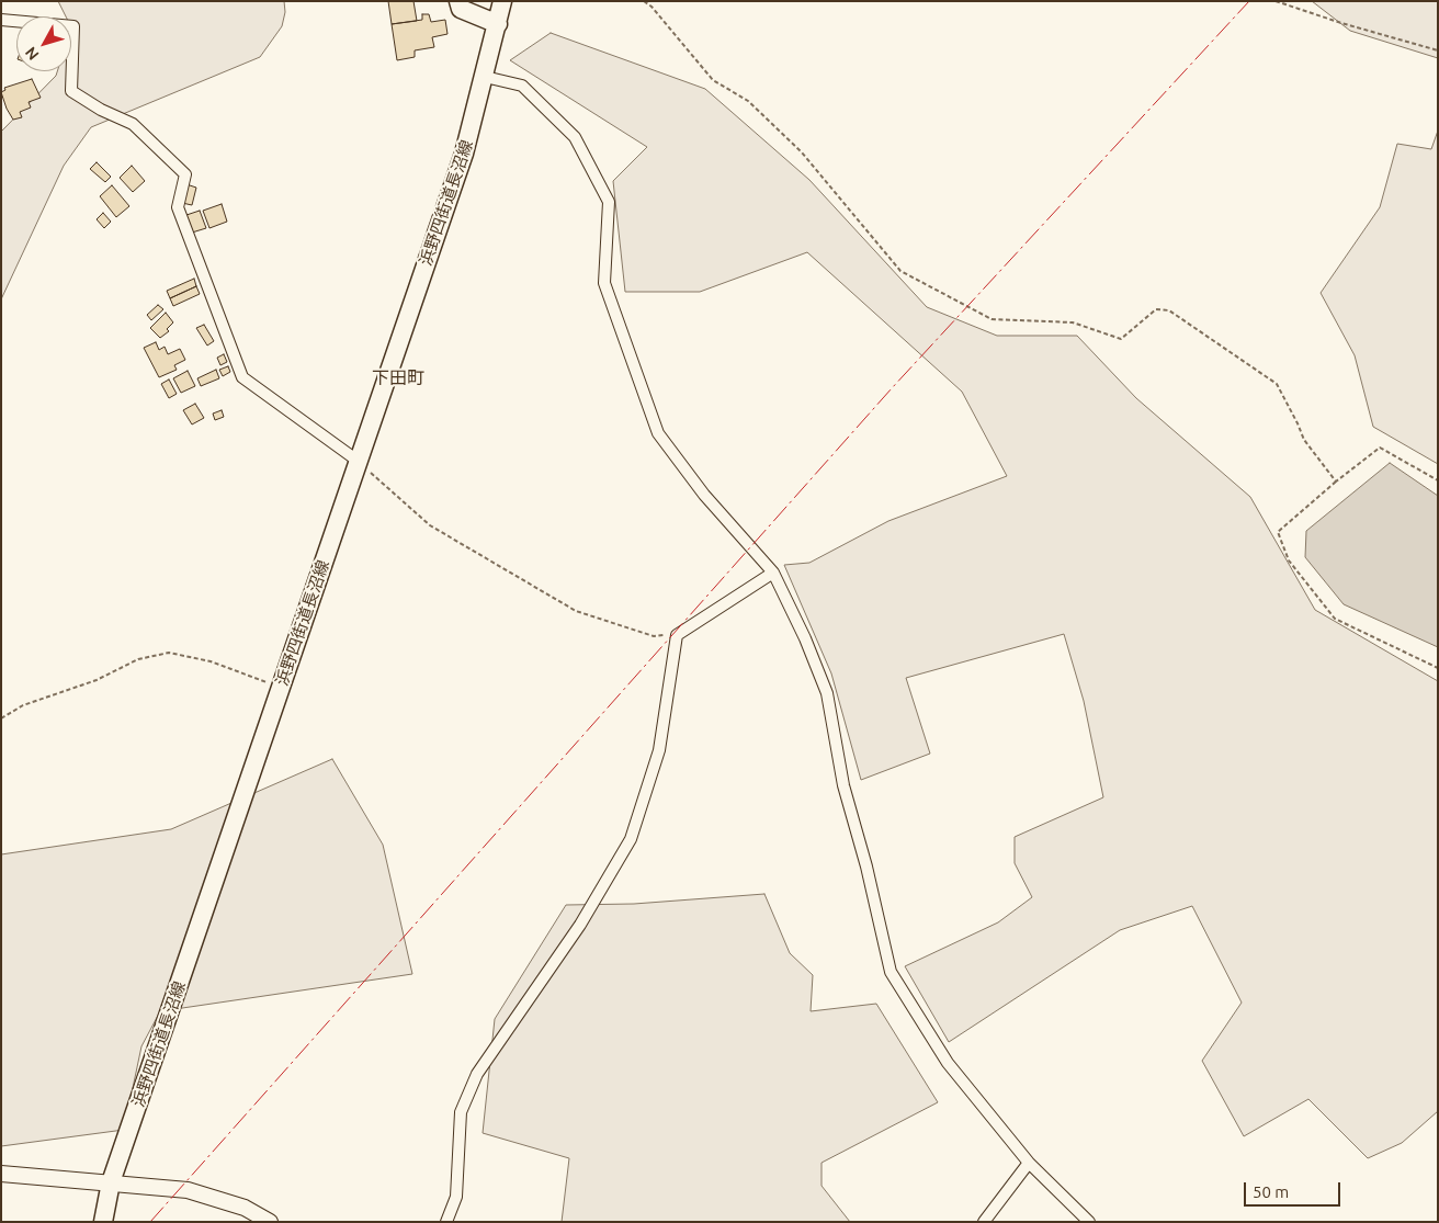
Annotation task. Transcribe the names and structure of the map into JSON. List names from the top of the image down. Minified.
{"streets":{"main road":["浜野四街道長沼線"]},"districts":["下田町"],"scale_bar":"50 m","north":"bottom left"}
